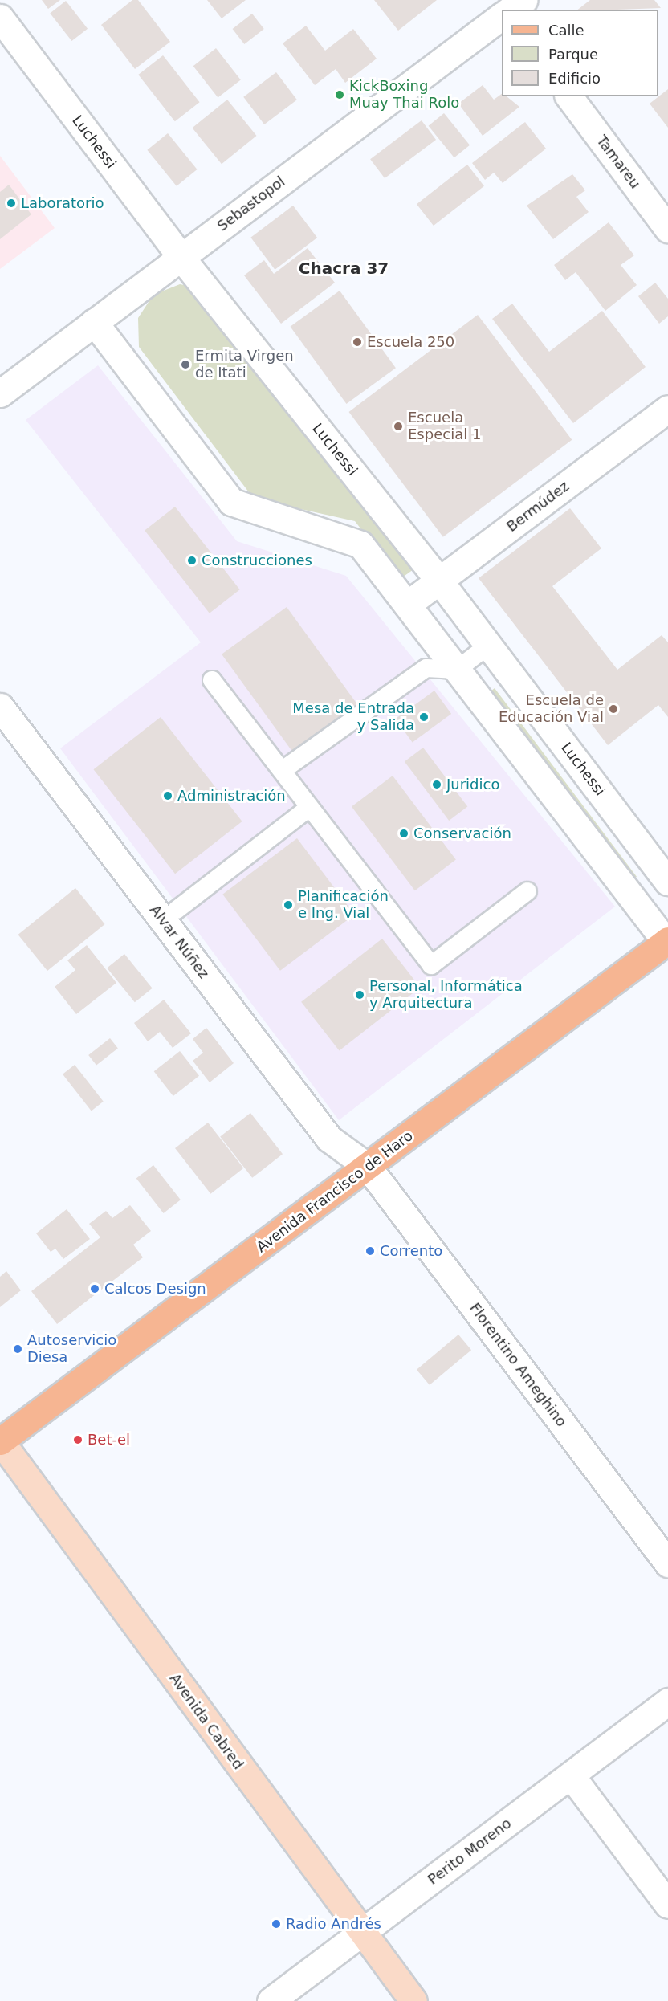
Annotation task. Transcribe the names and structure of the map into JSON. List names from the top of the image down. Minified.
{"streets":{"main road":["Avenida Francisco de Haro","Avenida Cabred"],"street":["Luchessi","Tamareu","Sebastopol","Bermúdez","Alvar Núñez","Florentino Ameghino","Perito Moreno"]},"crossings":[["Luchessi","Sebastopol"],["Luchessi","Bermúdez"],["Alvar Núñez","Avenida Francisco de Haro"],["Alvar Núñez","Florentino Ameghino"],["Avenida Francisco de Haro","Florentino Ameghino"],["Avenida Francisco de Haro","Avenida Cabred"],["Avenida Cabred","Perito Moreno"]],"districts":["Chacra 37"],"places":["KickBoxing Muay Thai Rolo","Laboratorio","Escuela 250","Ermita Virgen de Itati","Escuela Especial 1","Construcciones","Escuela de Educación Vial","Mesa de Entrada y Salida","Juridico","Administración","Conservación","Planificación e Ing. Vial","Personal, Informática y Arquitectura","Corrento","Calcos Design","Autoservicio Diesa","Bet-el","Radio Andrés"],"legend":["Calle","Parque","Edificio"]}
